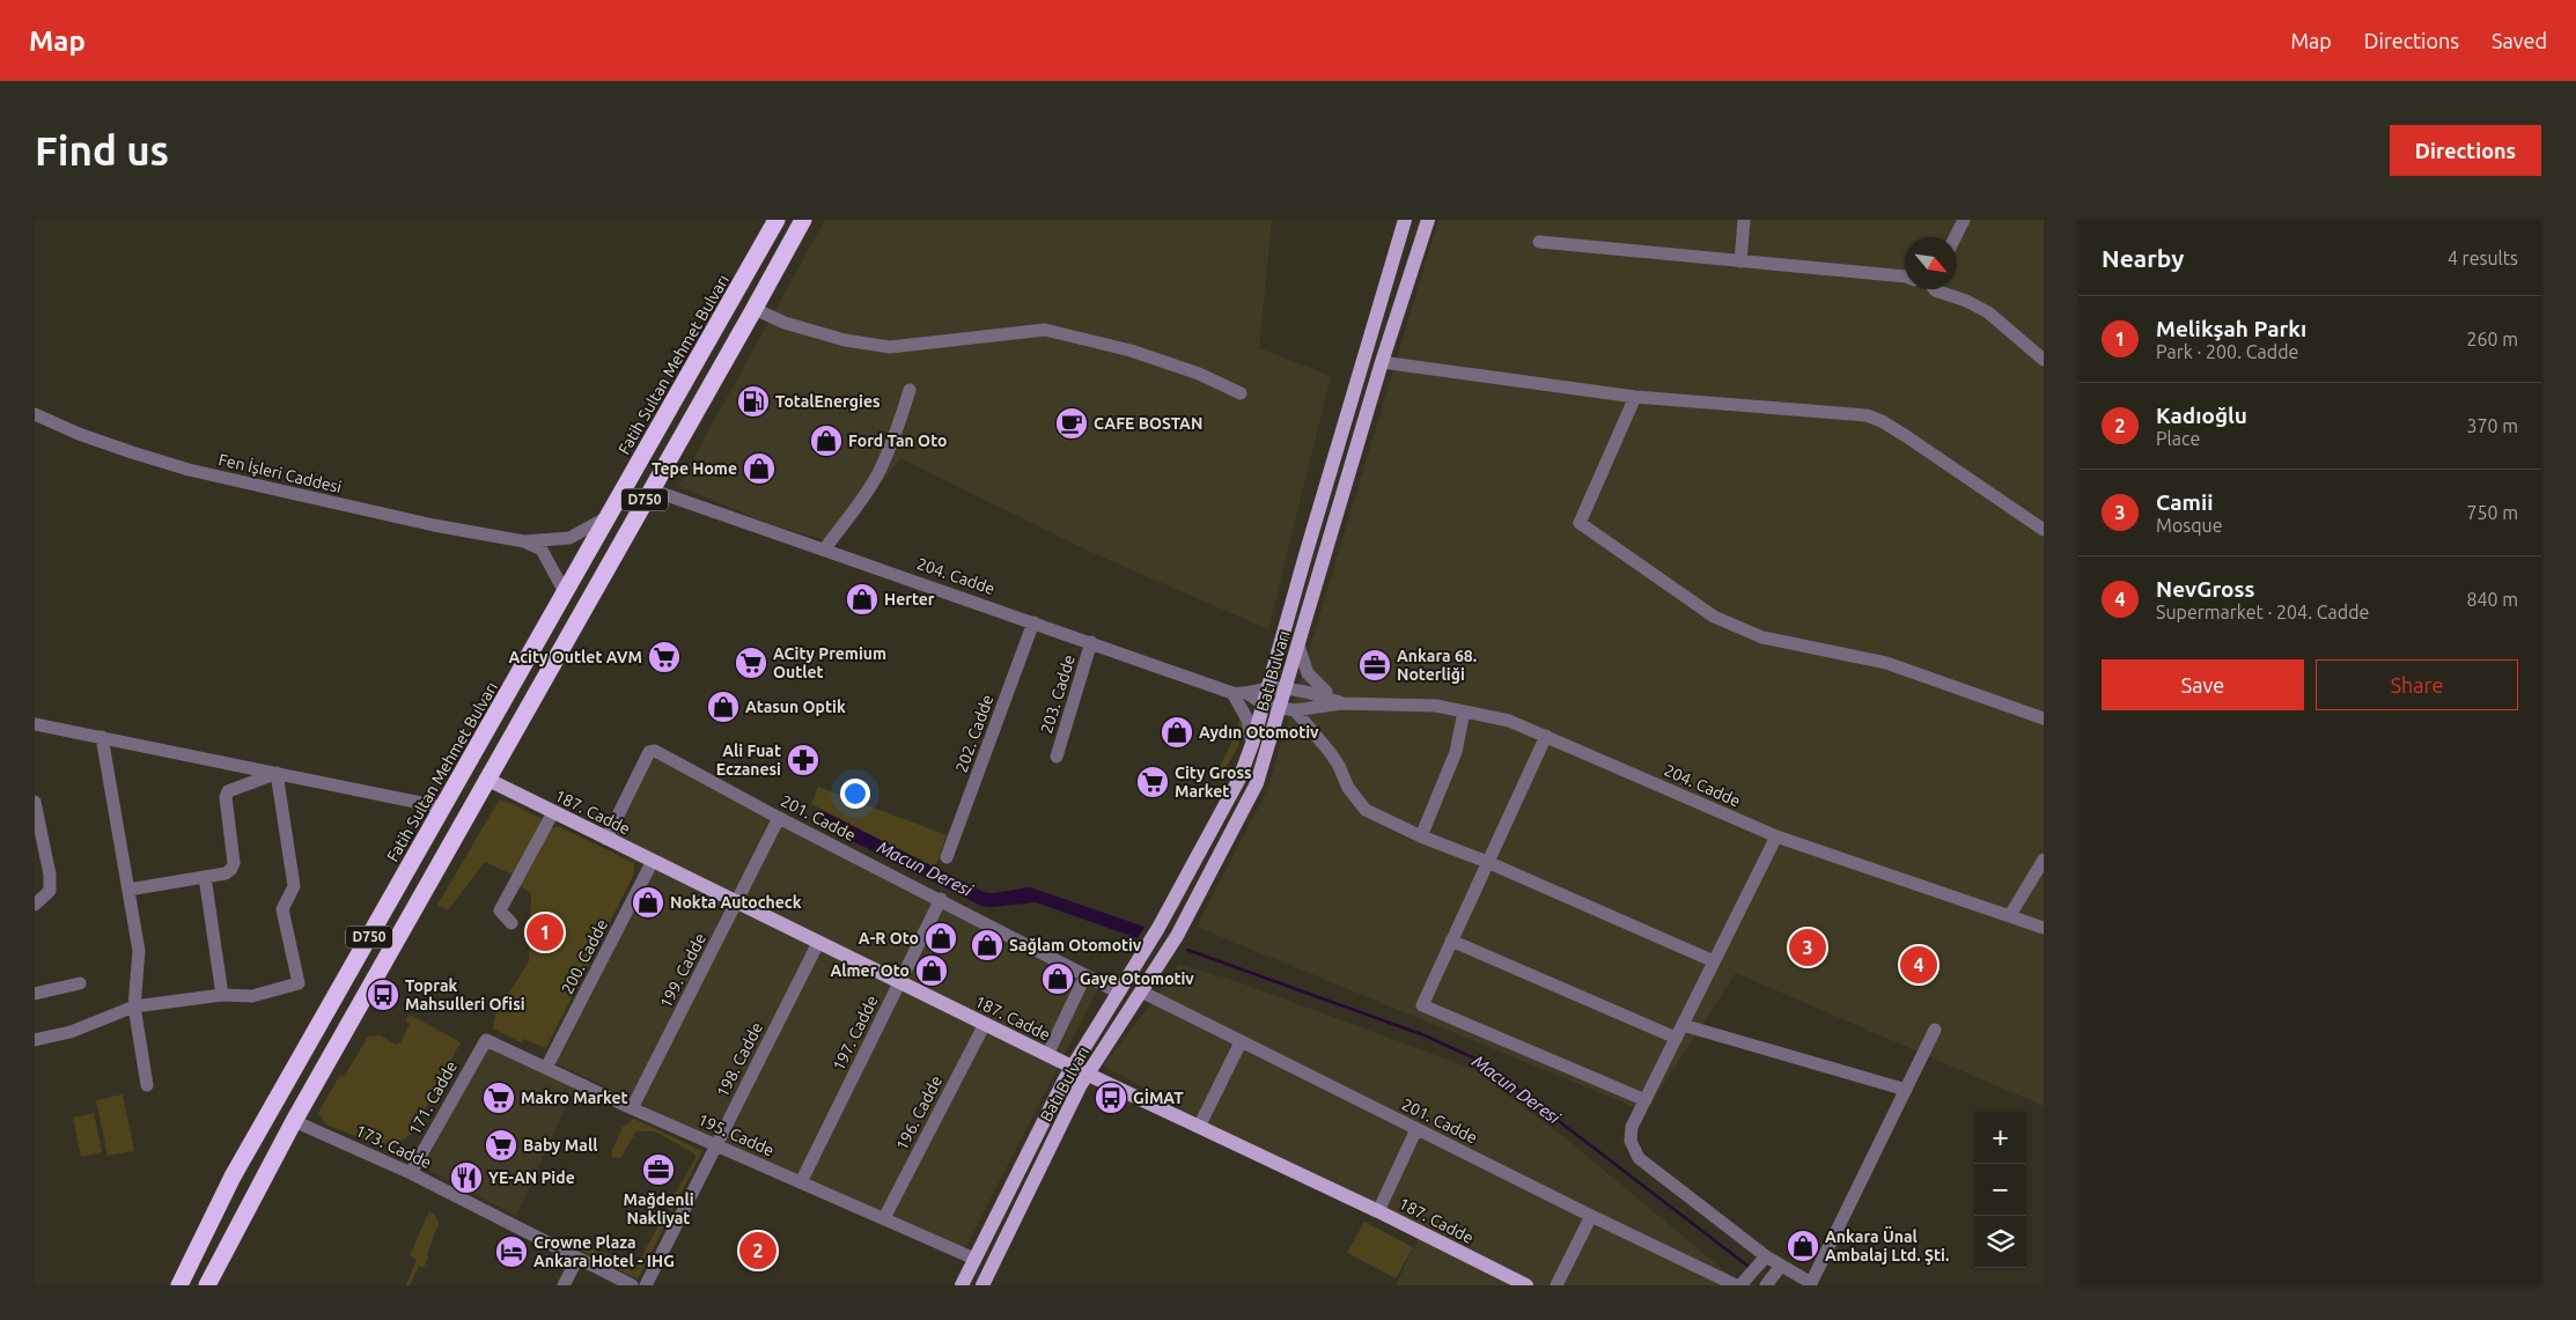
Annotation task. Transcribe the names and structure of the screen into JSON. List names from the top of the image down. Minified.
{"streets":{"highway":["Fatih Sultan Mehmet Bulvarı","D750"],"main road":["Batı Bulvarı","187. Cadde"],"street":["Fen İşleri Caddesi","204. Cadde","203. Cadde","202. Cadde","201. Cadde","200. Cadde","199. Cadde","197. Cadde","198. Cadde","171. Cadde","196. Cadde","195. Cadde","173. Cadde"]},"crossings":[["D750","204. Cadde"],["D750","187. Cadde"],["D750","173. Cadde"],["204. Cadde","Batı Bulvarı"],["204. Cadde","203. Cadde"],["204. Cadde","202. Cadde"],["Batı Bulvarı","187. Cadde"],["Batı Bulvarı","201. Cadde"],["Batı Bulvarı","195. Cadde"],["187. Cadde","201. Cadde"],["187. Cadde","200. Cadde"],["187. Cadde","199. Cadde"],["187. Cadde","197. Cadde"],["187. Cadde","198. Cadde"],["187. Cadde","196. Cadde"],["201. Cadde","199. Cadde"],["201. Cadde","197. Cadde"],["200. Cadde","195. Cadde"],["199. Cadde","195. Cadde"],["197. Cadde","195. Cadde"],["198. Cadde","195. Cadde"],["171. Cadde","195. Cadde"],["171. Cadde","173. Cadde"],["196. Cadde","195. Cadde"]],"water":["Macun Deresi"],"places":{"fuel station":["TotalEnergies"],"cafe":["CAFE BOSTAN"],"shop":["Ford Tan Oto","Tepe Home","Herter","Atasun Optik","Aydın Otomotiv","Nokta Autocheck","A-R Oto","Sağlam Otomotiv","Almer Oto","Gaye Otomotiv","Ankara Ünal Ambalaj Ltd. Şti."],"supermarket":["Acity Outlet AVM","ACity Premium Outlet","City Gross Market","Makro Market","Baby Mall"],"office":["Ankara 68. Noterliği","Mağdenli Nakliyat"],"pharmacy":["Ali Fuat Eczanesi"],"bus stop":["Toprak Mahsulleri Ofisi","GİMAT"],"restaurant":["YE-AN Pide"],"hotel":["Crowne Plaza Ankara Hotel - IHG"]},"north":"bottom right","page":{"header":"Map","nav":["Map","Directions","Saved"],"buttons":["Directions",["Save","Share"]],"title":"Find us","heading":["Nearby","4 results"],"list":[{"mark":"1","name":"Melikşah Parkı","note":"Park · 200. Cadde","value":"260 m"},{"mark":"2","name":"Kadıoğlu","note":"Place","value":"370 m"},{"mark":"3","name":"Camii","note":"Mosque","value":"750 m"},{"mark":"4","name":"NevGross","note":"Supermarket · 204. Cadde","value":"840 m"}],"pins":["1","3","4","2"],"map_buttons":["+","−"]}}
